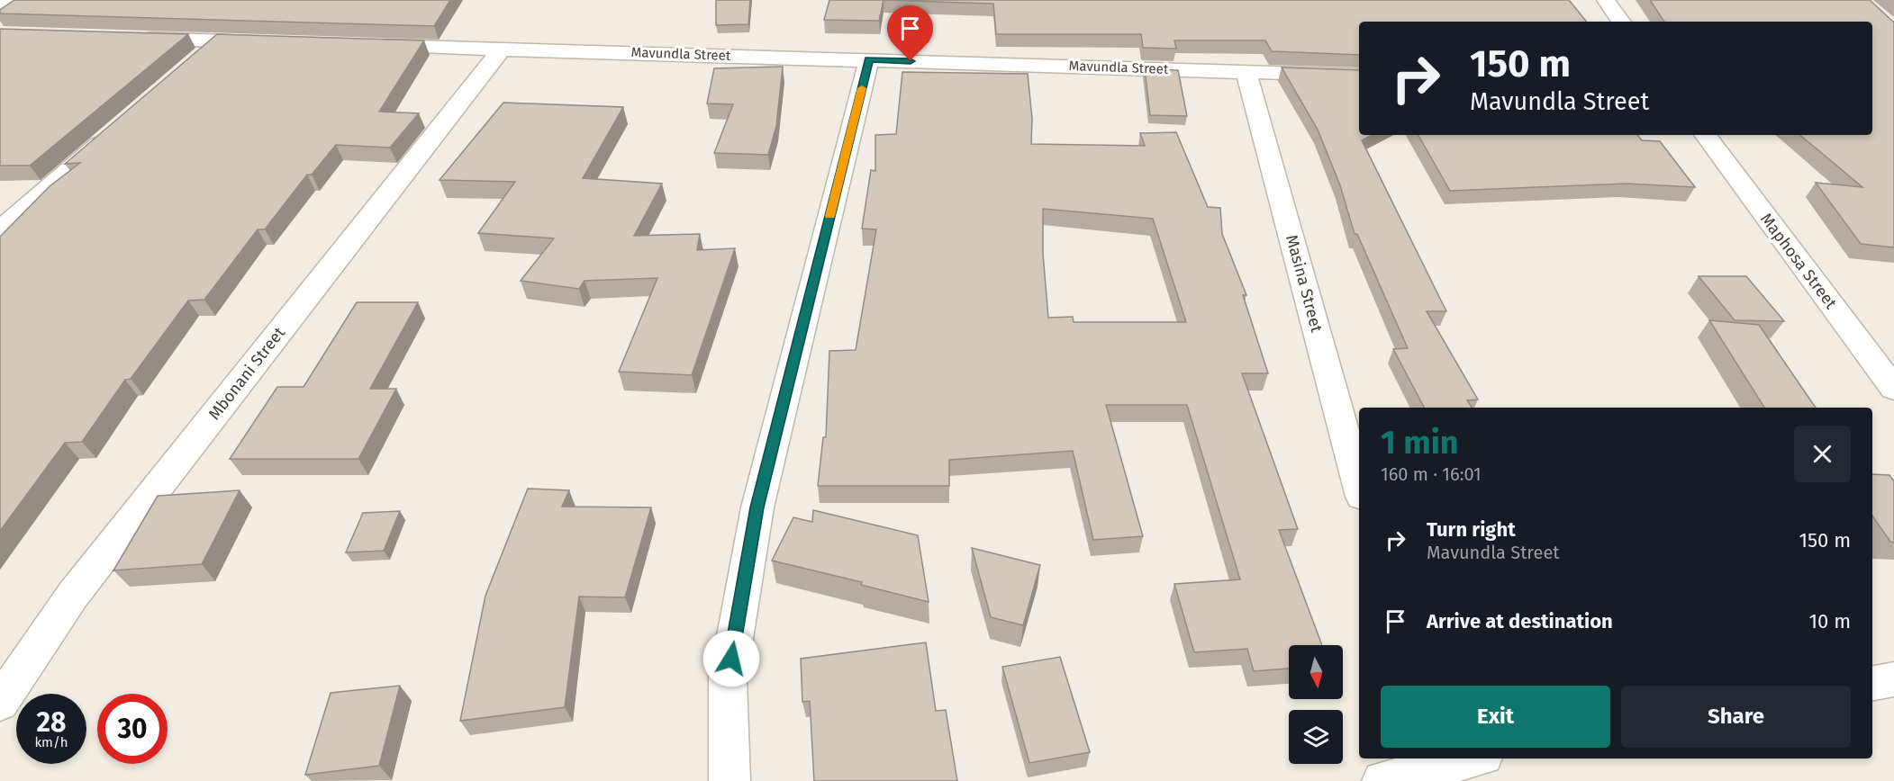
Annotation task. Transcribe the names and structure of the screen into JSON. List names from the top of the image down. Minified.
{"streets":{"street":["Mavundla Street","Maphosa Street","Masina Street","Mbonani Street"]},"crossings":[["Mavundla Street","Masina Street"],["Mavundla Street","Mbonani Street"]],"north":"bottom","page":{"turn":["150 m","Mavundla Street"],"heading":["1 min","160 m · 16:01"],"list":[{"name":"Turn right","note":"Mavundla Street","value":"150 m"},{"name":"Arrive at destination","value":"10 m"}],"buttons":["Exit","Share"],"speed":"28 km/h","limit":"30"}}
